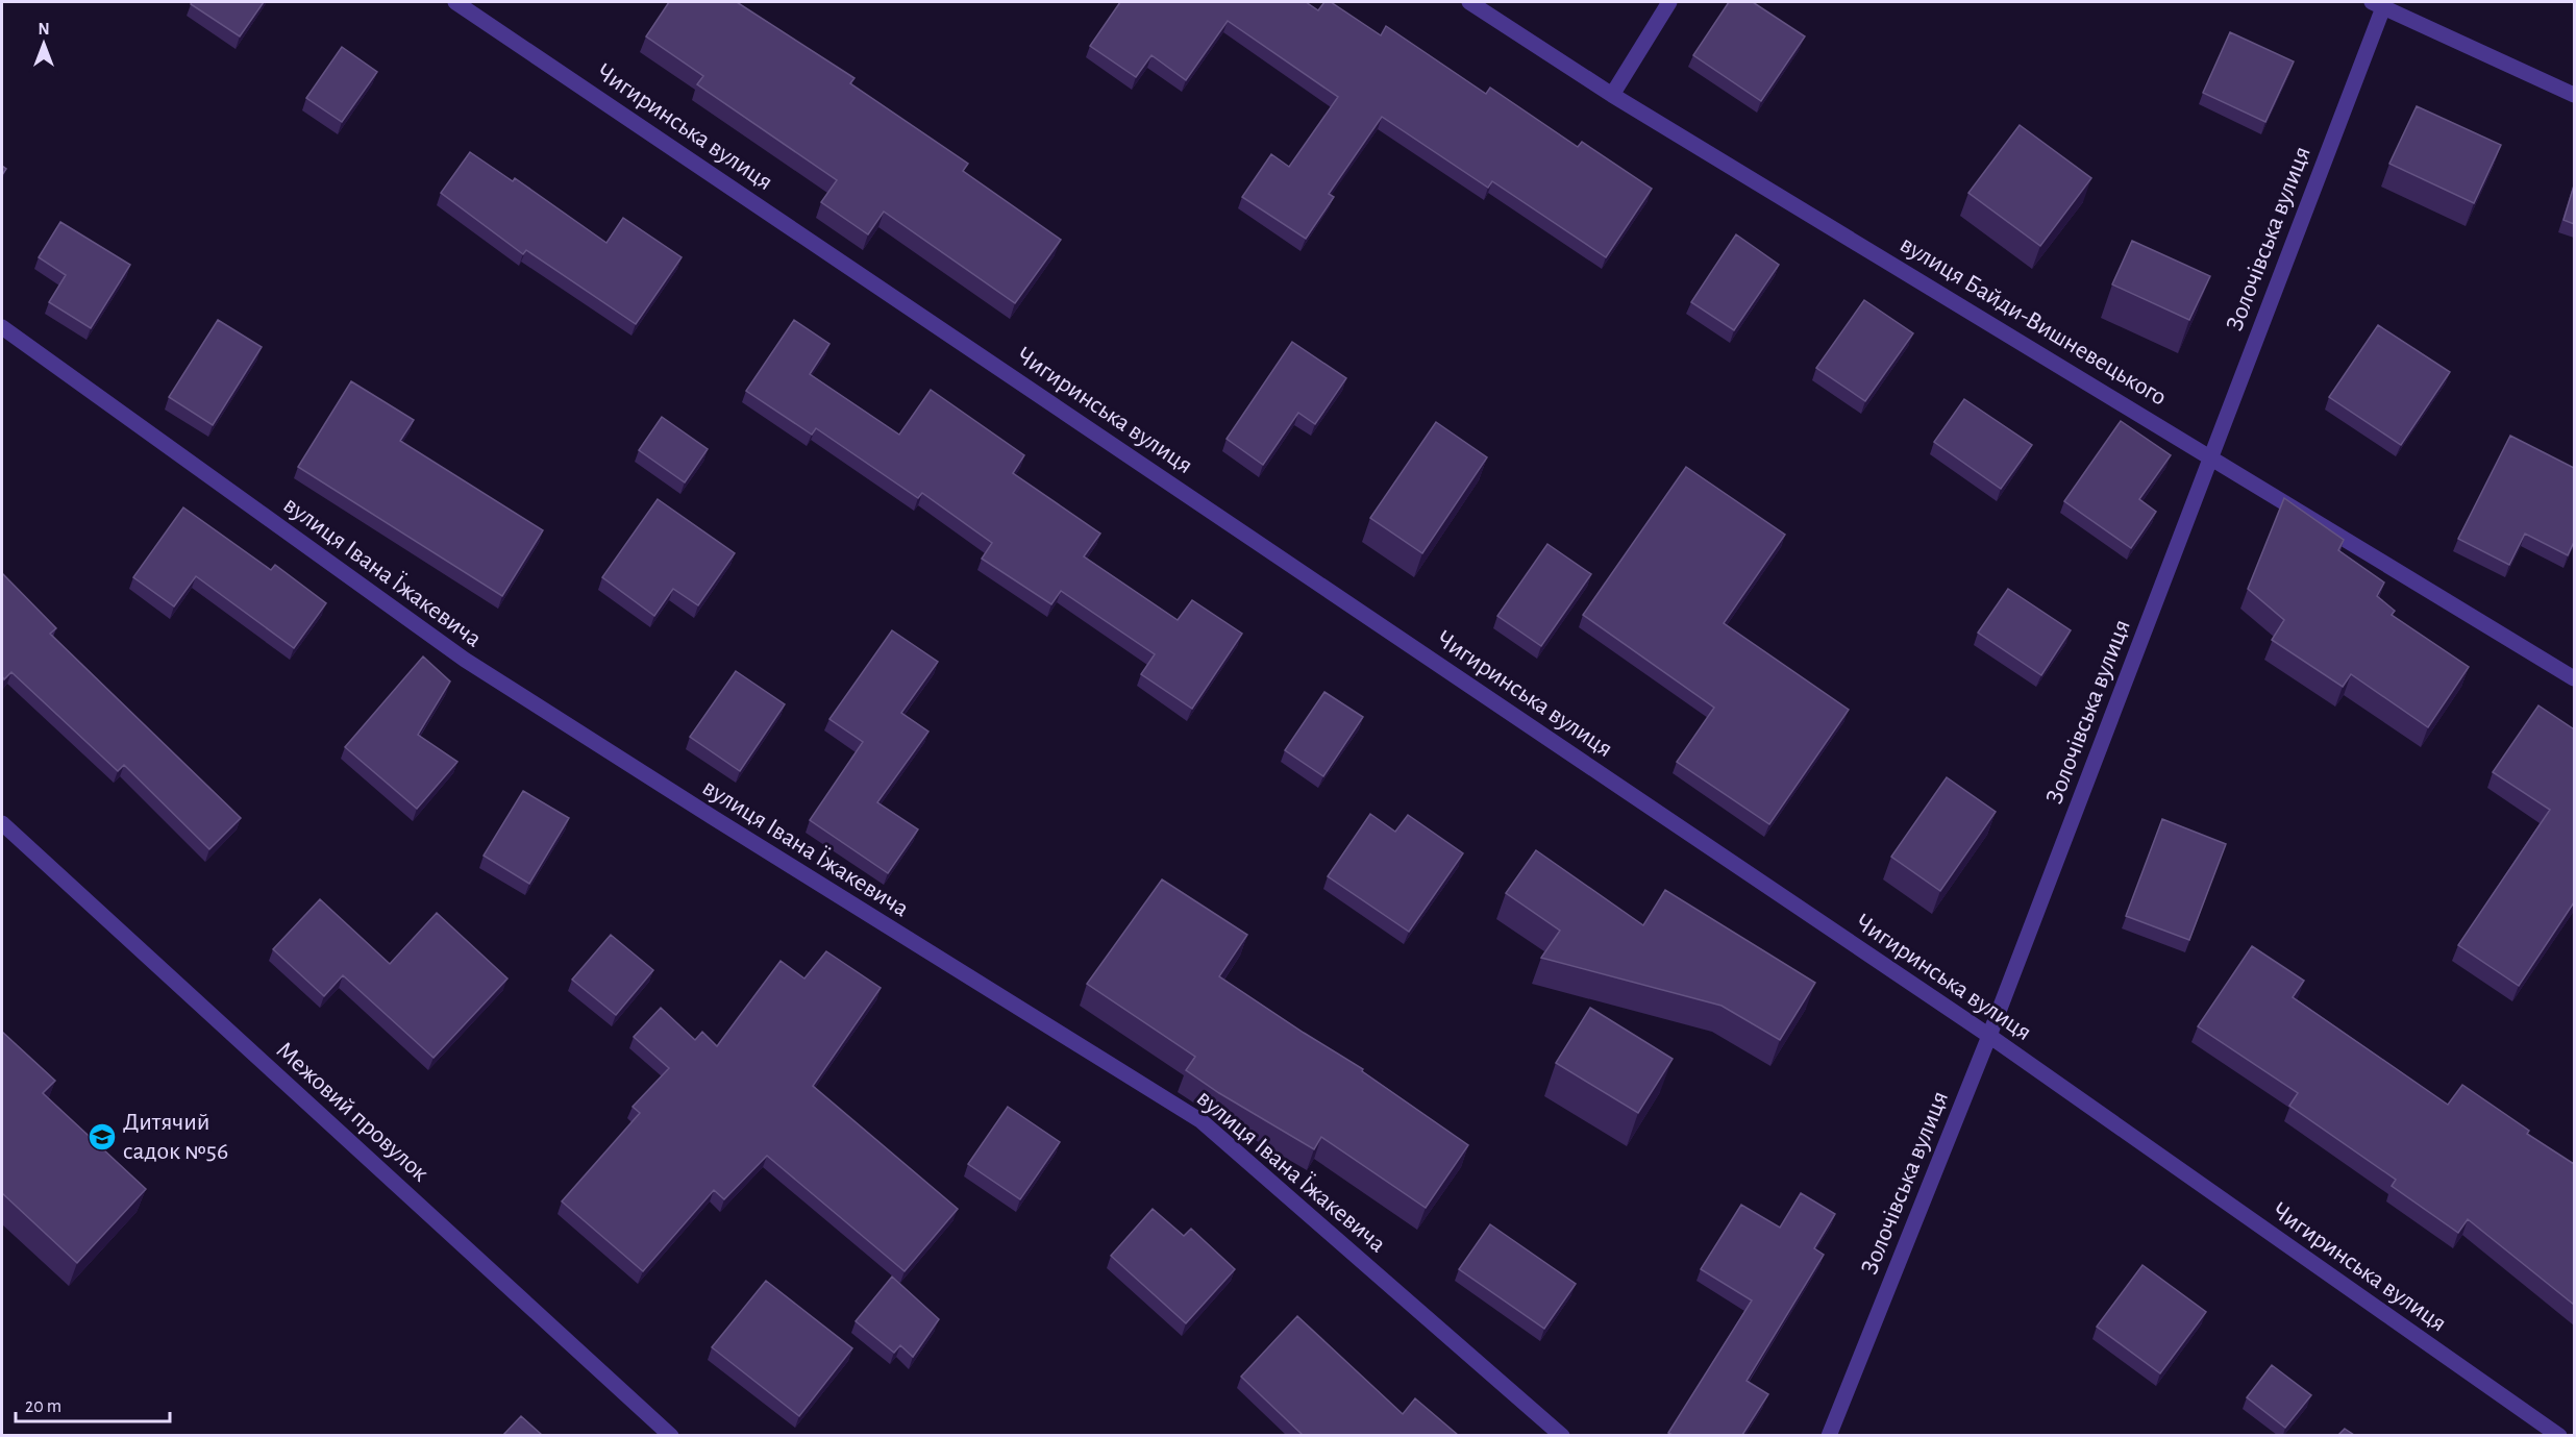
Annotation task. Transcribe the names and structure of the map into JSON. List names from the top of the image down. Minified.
{"streets":{"street":["Чигиринська вулиця","Золочівська вулиця","вулиця Байди-Вишневецького","вулиця Івана Їжакевича","Межовий провулок"]},"crossings":[["Чигиринська вулиця","Золочівська вулиця"],["Золочівська вулиця","вулиця Байди-Вишневецького"]],"places":{"school or university":["Дитячий садок №56"]},"scale_bar":"20 m","north":"top"}
